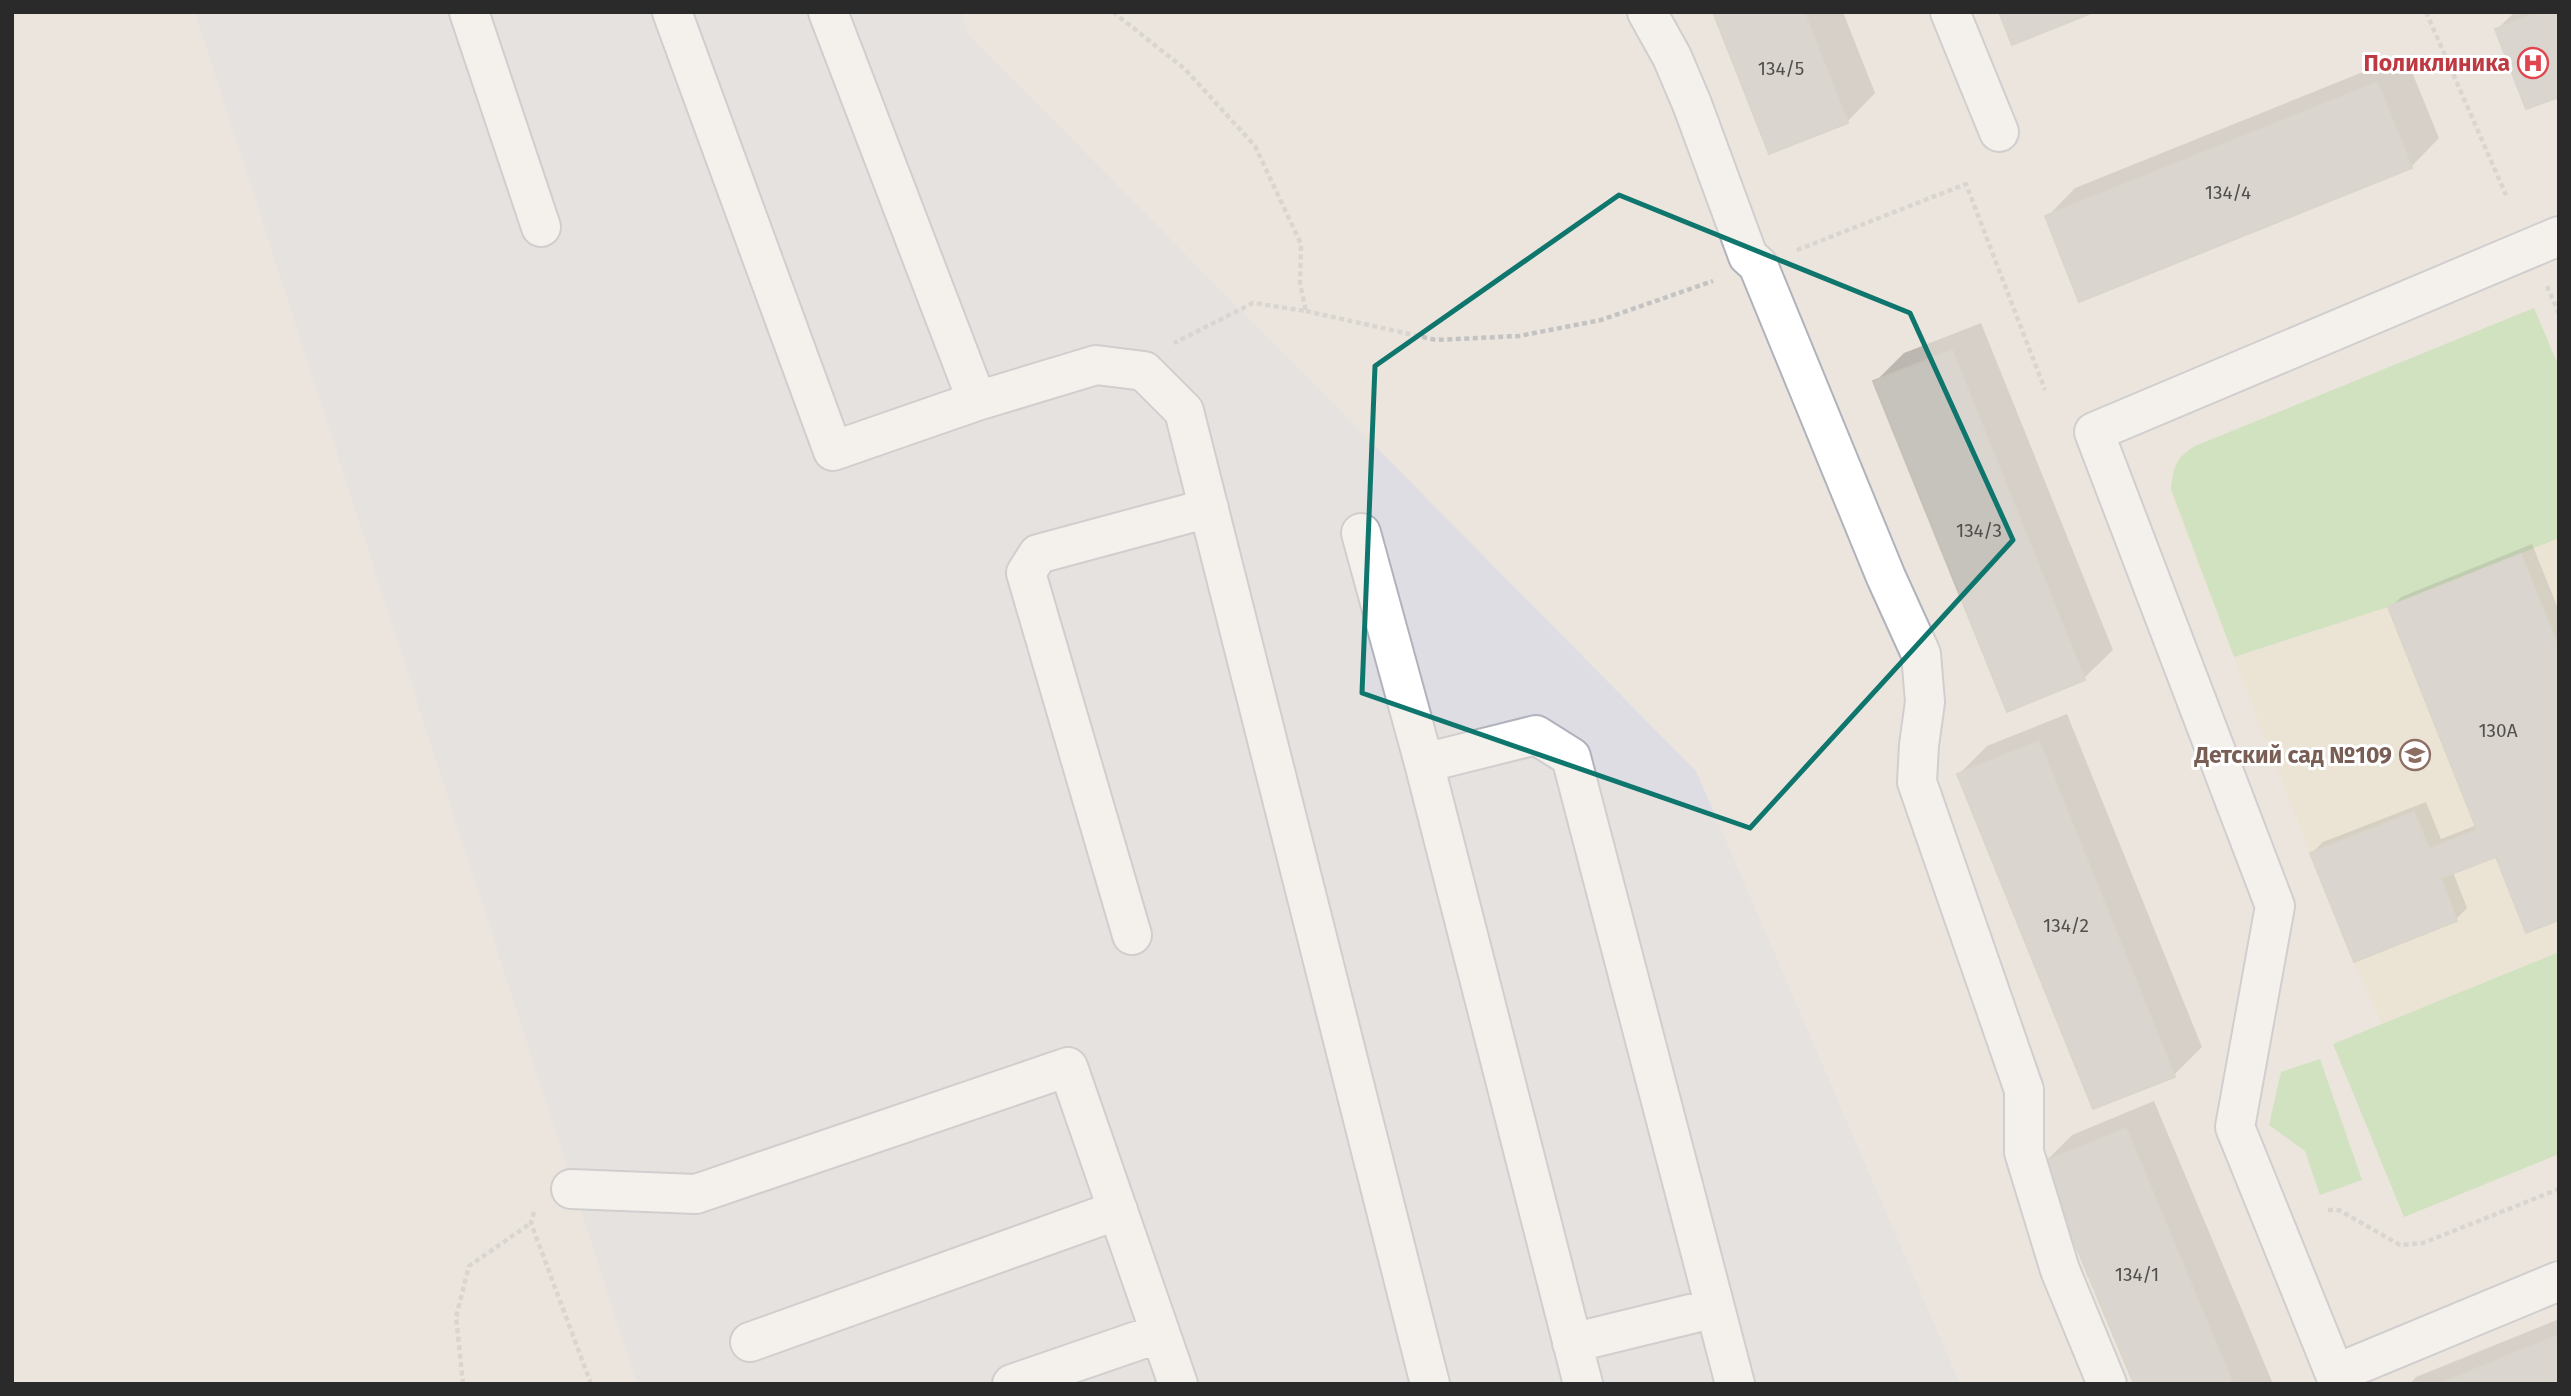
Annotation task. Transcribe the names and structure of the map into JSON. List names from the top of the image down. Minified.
{"places":{"hospital":["Поликлиника"],"school or university":["Детский сад №109"]},"house_numbers":["134/5","134/4","134/3","130А","134/2","134/1"]}
